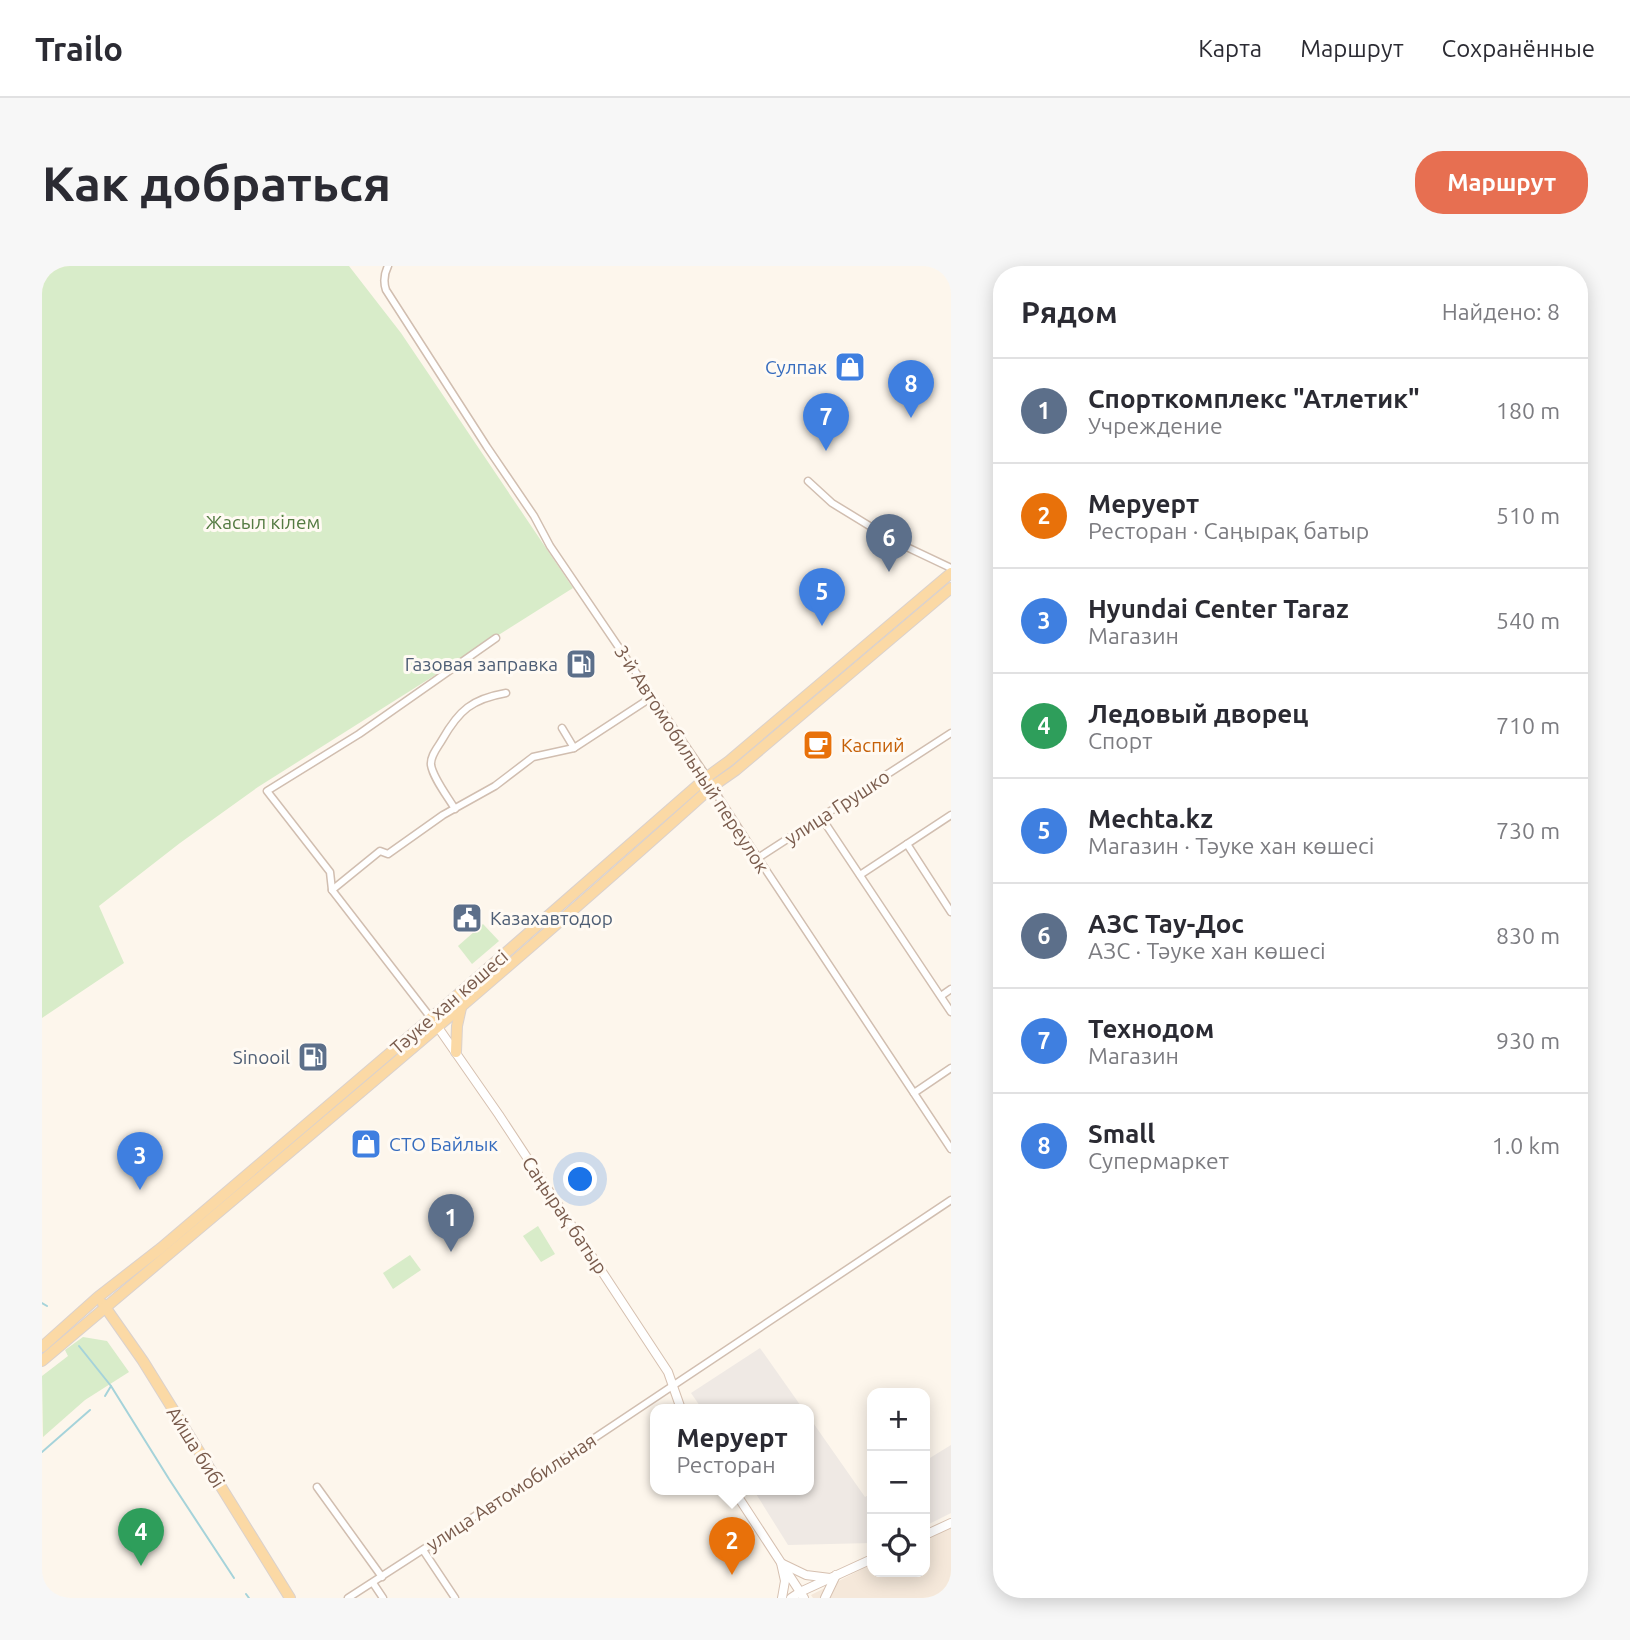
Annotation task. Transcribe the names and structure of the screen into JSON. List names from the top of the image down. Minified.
{"streets":{"main road":["Тәуке хан көшесі","Айша бибі"],"street":["3-й Автомобильный переулок","улица Грушко","Саңырақ батыр","улица Автомобильная"]},"crossings":[["3-й Автомобильный переулок","улица Грушко"],["3-й Автомобильный переулок","Тәуке хан көшесі"],["Тәуке хан көшесі","Саңырақ батыр"],["Тәуке хан көшесі","Айша бибі"],["Саңырақ батыр","улица Автомобильная"]],"parks":["Жасыл кілем"],"places":{"shop":["Сулпак","СТО Байлык"],"fuel station":["Газовая заправка","Sinooil"],"cafe":["Каспий"],"public building":["Казахавтодор"]},"page":{"header":"Trailo","nav":["Карта","Маршрут","Сохранённые"],"buttons":"Маршрут","title":"Как добраться","heading":["Рядом","Найдено: 8"],"list":[{"mark":"1","name":"Спорткомплекс \"Атлетик\"","note":"Учреждение","value":"180 m"},{"mark":"2","name":"Меруерт","note":"Ресторан · Саңырақ батыр","value":"510 m"},{"mark":"3","name":"Hyundai Center Taraz","note":"Магазин","value":"540 m"},{"mark":"4","name":"Ледовый дворец","note":"Спорт","value":"710 m"},{"mark":"5","name":"Mechta.kz","note":"Магазин · Тәуке хан көшесі","value":"730 m"},{"mark":"6","name":"АЗС Тау-Дос","note":"АЗС · Тәуке хан көшесі","value":"830 m"},{"mark":"7","name":"Технодом","note":"Магазин","value":"930 m"},{"mark":"8","name":"Small","note":"Супермаркет","value":"1.0 km"}],"pins":["8","7","6","5","3","1","4","2"],"map_buttons":["+","−"],"popup":["Меруерт","Ресторан"]}}
